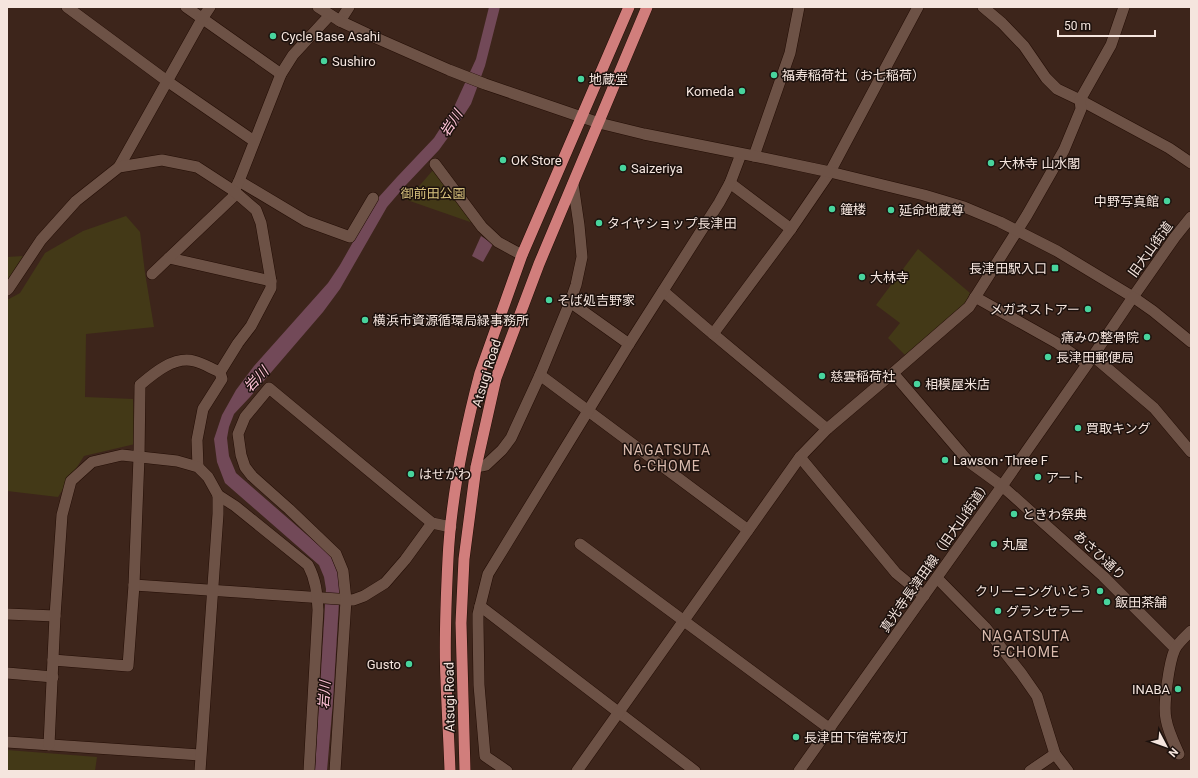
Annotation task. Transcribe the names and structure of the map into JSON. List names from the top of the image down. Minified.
{"streets":{"highway":["Atsugi Road"],"street":["旧大山街道","あさひ通り","真光寺長津田線（旧大山街道）"]},"crossings":[["旧大山街道","真光寺長津田線（旧大山街道）"],["あさひ通り","真光寺長津田線（旧大山街道）"]],"districts":["NAGATSUTA 6-CHOME","NAGATSUTA 5-CHOME"],"water":["岩川"],"parks":["御前田公園"],"places":{"other":["Cycle Base Asahi","Sushiro","福寿稲荷社（お七稲荷）","地蔵堂","Komeda","OK Store","大林寺 山水閣","Saizeriya","中野写真館","鐘楼","延命地蔵尊","タイヤショップ長津田","大林寺","そば処吉野家","メガネストアー","横浜市資源循環局緑事務所","痛みの整骨院","長津田郵便局","慈雲稲荷社","相模屋米店","買取キング","Lawson･Three F","はせがわ","アート","ときわ祭典","丸屋","クリーニングいとう","飯田茶舗","グランセラー","Gusto","INABA","長津田下宿常夜灯"],"transit":["長津田駅入口"]},"scale_bar":"50 m","north":"bottom right"}
